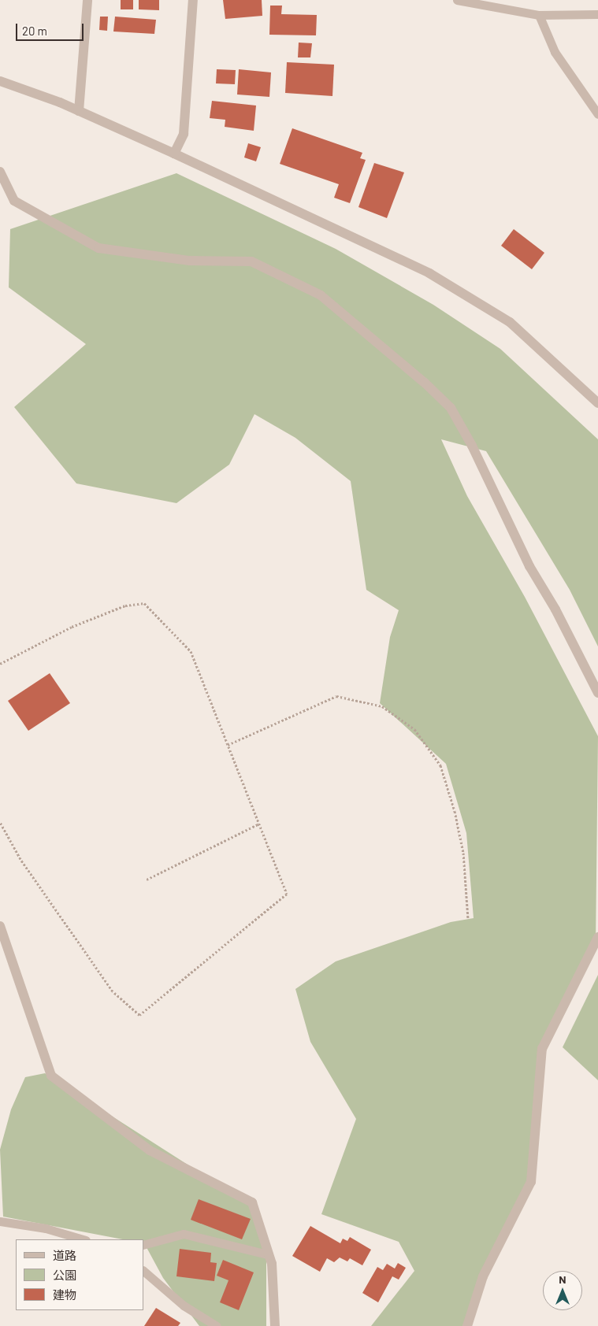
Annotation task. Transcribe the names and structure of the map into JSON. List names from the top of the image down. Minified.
{"legend":["道路","公園","建物"],"scale_bar":"20 m","north":"top"}
